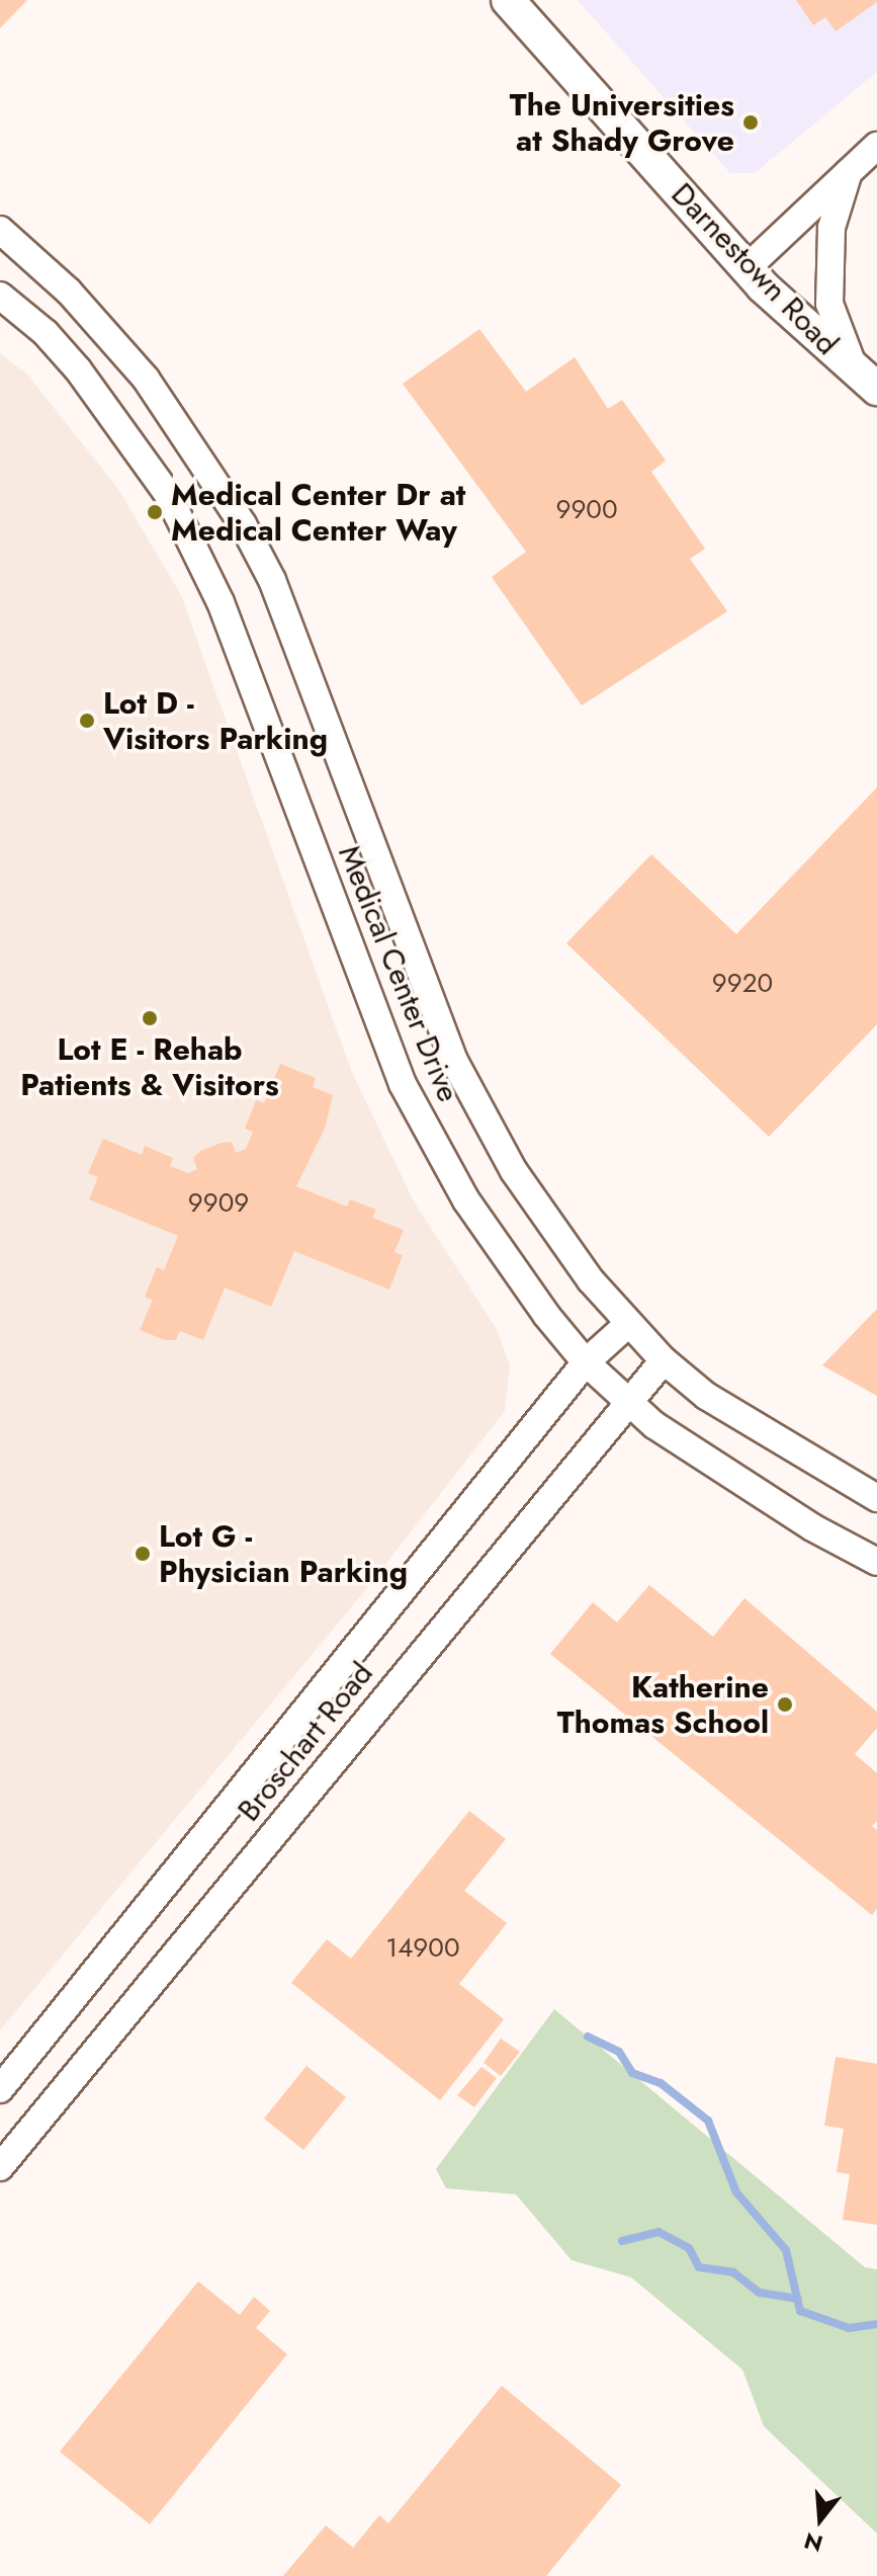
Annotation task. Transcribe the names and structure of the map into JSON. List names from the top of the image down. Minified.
{"streets":{"main road":["Darnestown Road"],"street":["Medical Center Drive","Broschart Road"]},"crossings":[["Medical Center Drive","Broschart Road"]],"places":["The Universities at Shady Grove","Medical Center Dr at Medical Center Way","Lot D - Visitors Parking","Lot E - Rehab Patients & Visitors","Lot G - Physician Parking","Katherine Thomas School"],"house_numbers":["9900","9920","9909","14900"],"north":"bottom"}
